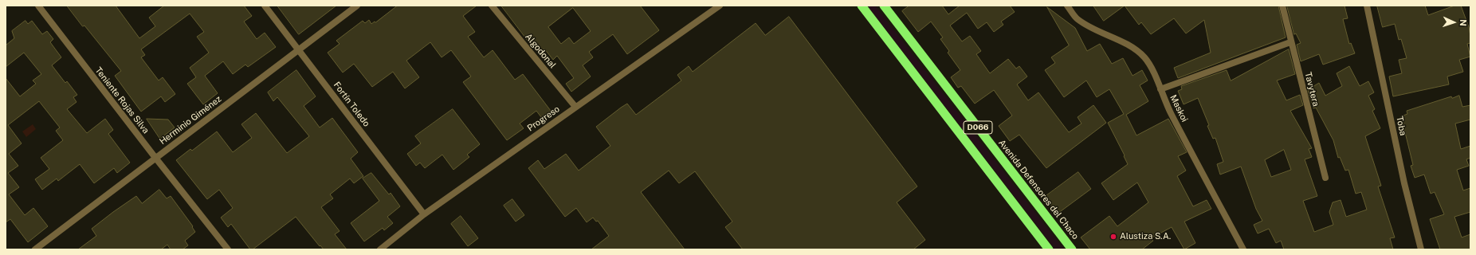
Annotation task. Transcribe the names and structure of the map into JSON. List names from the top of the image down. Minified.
{"streets":{"highway":["D066","Avenida Defensores del Chaco"],"street":["Algodonal","Tavytera","Teniente Rojas Silva","Fortín Toledo","Maskoi","Progreso","Herminio Giménez","Toba"]},"crossings":[["Algodonal","Progreso"],["Teniente Rojas Silva","Herminio Giménez"],["Fortín Toledo","Progreso"],["Fortín Toledo","Herminio Giménez"]],"places":["Alustiza S.A."],"north":"right"}
